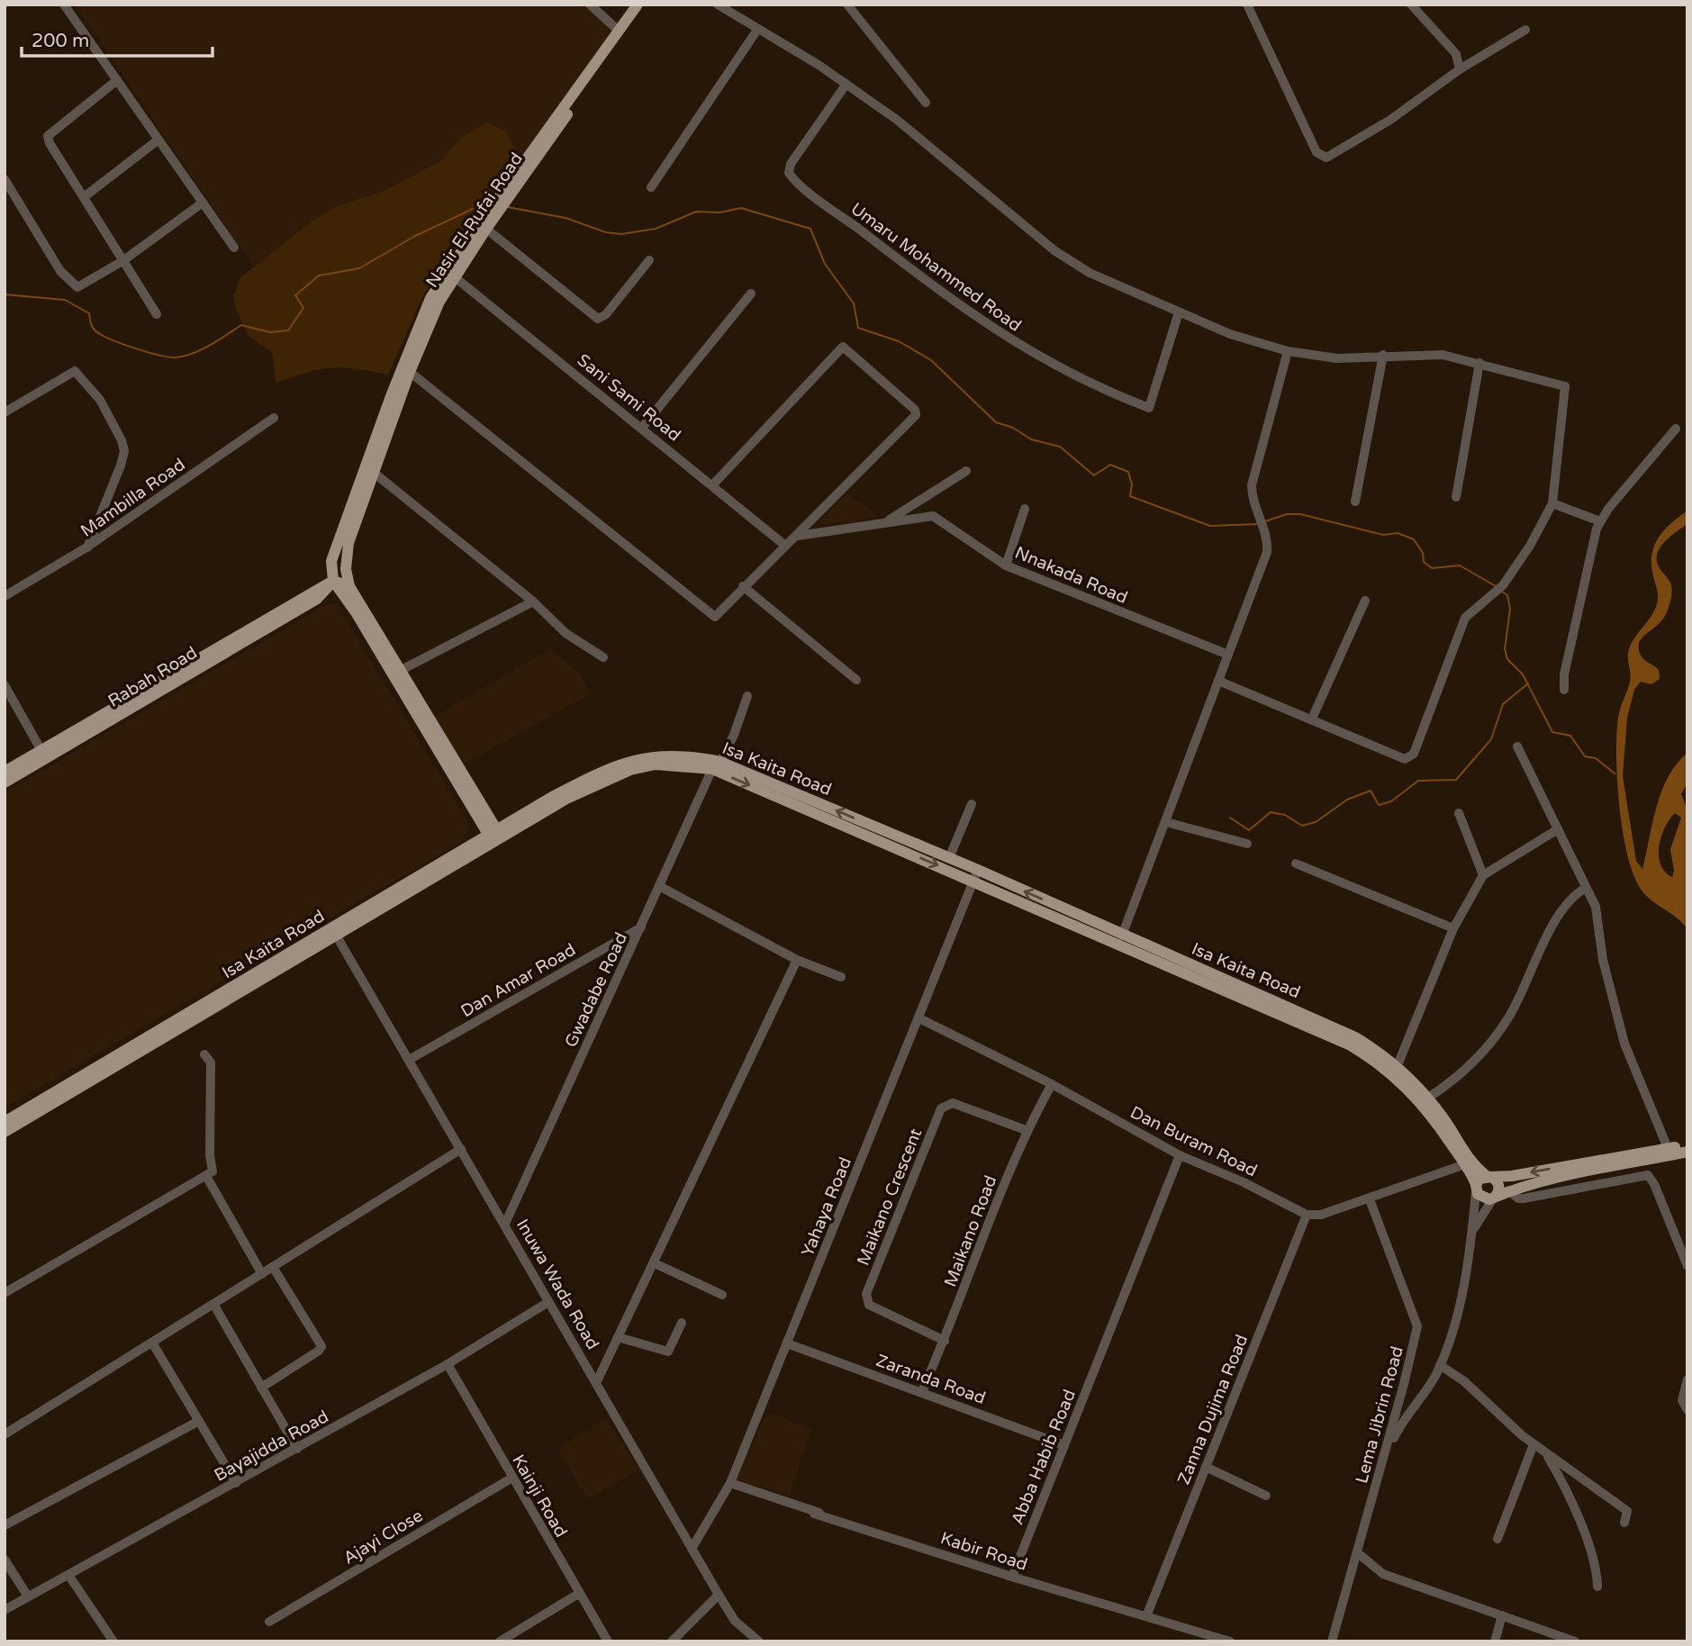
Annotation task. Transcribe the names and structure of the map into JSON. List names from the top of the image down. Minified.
{"streets":{"main road":["Nasir El-Rufai Road","Rabah Road","Isa Kaita Road"],"street":["Umaru Mohammed Road","Sani Sami Road","Mambilla Road","Nnakada Road","Dan Amar Road","Gwadabe Road","Dan Buram Road","Maikano Crescent","Yahaya Road","Maikano Road","Inuwa Wada Road","Zaranda Road","Zanna Dujima Road","Lema Jibrin Road","Bayajidda Road","Abba Habib Road","Kainji Road","Ajayi Close","Kabir Road"]},"crossings":[["Nasir El-Rufai Road","Sani Sami Road"],["Nasir El-Rufai Road","Rabah Road"],["Isa Kaita Road","Gwadabe Road"],["Isa Kaita Road","Yahaya Road"],["Isa Kaita Road","Inuwa Wada Road"],["Dan Amar Road","Gwadabe Road"],["Dan Amar Road","Inuwa Wada Road"],["Gwadabe Road","Inuwa Wada Road"],["Dan Buram Road","Yahaya Road"],["Dan Buram Road","Maikano Road"],["Dan Buram Road","Zanna Dujima Road"],["Dan Buram Road","Abba Habib Road"],["Maikano Crescent","Maikano Road"],["Yahaya Road","Inuwa Wada Road"],["Yahaya Road","Zaranda Road"],["Yahaya Road","Kabir Road"],["Maikano Road","Zaranda Road"],["Inuwa Wada Road","Bayajidda Road"],["Zaranda Road","Abba Habib Road"],["Zanna Dujima Road","Kabir Road"],["Bayajidda Road","Kainji Road"],["Abba Habib Road","Kabir Road"],["Kainji Road","Ajayi Close"]],"scale_bar":"200 m"}
